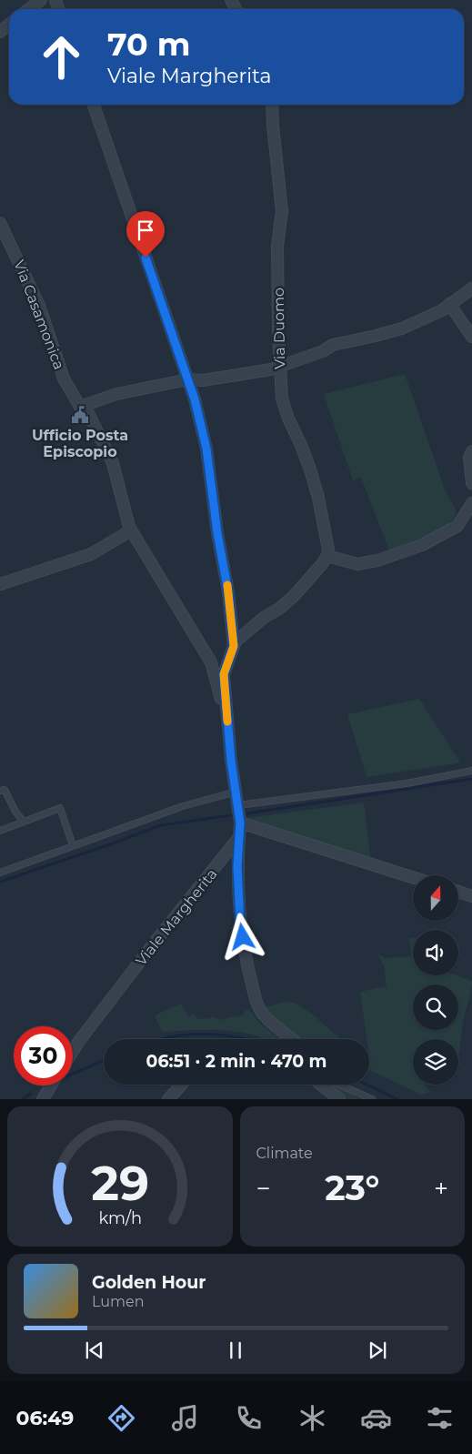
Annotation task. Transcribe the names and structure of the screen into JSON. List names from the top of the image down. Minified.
{"streets":{"street":["Via Casamonica","Via Duomo","Viale Margherita"]},"places":{"public building":["Ufficio Posta Episcopio"]},"north":"top","page":{"turn":["70 m","Viale Margherita"],"limit":"30","trip":"06:51 · 2 min · 470 m","tile":"Climate","heat":["−","23°","+"],"song":["Golden Hour","Lumen"],"tabs":"06:49","gauge":["29","km/h"]}}
